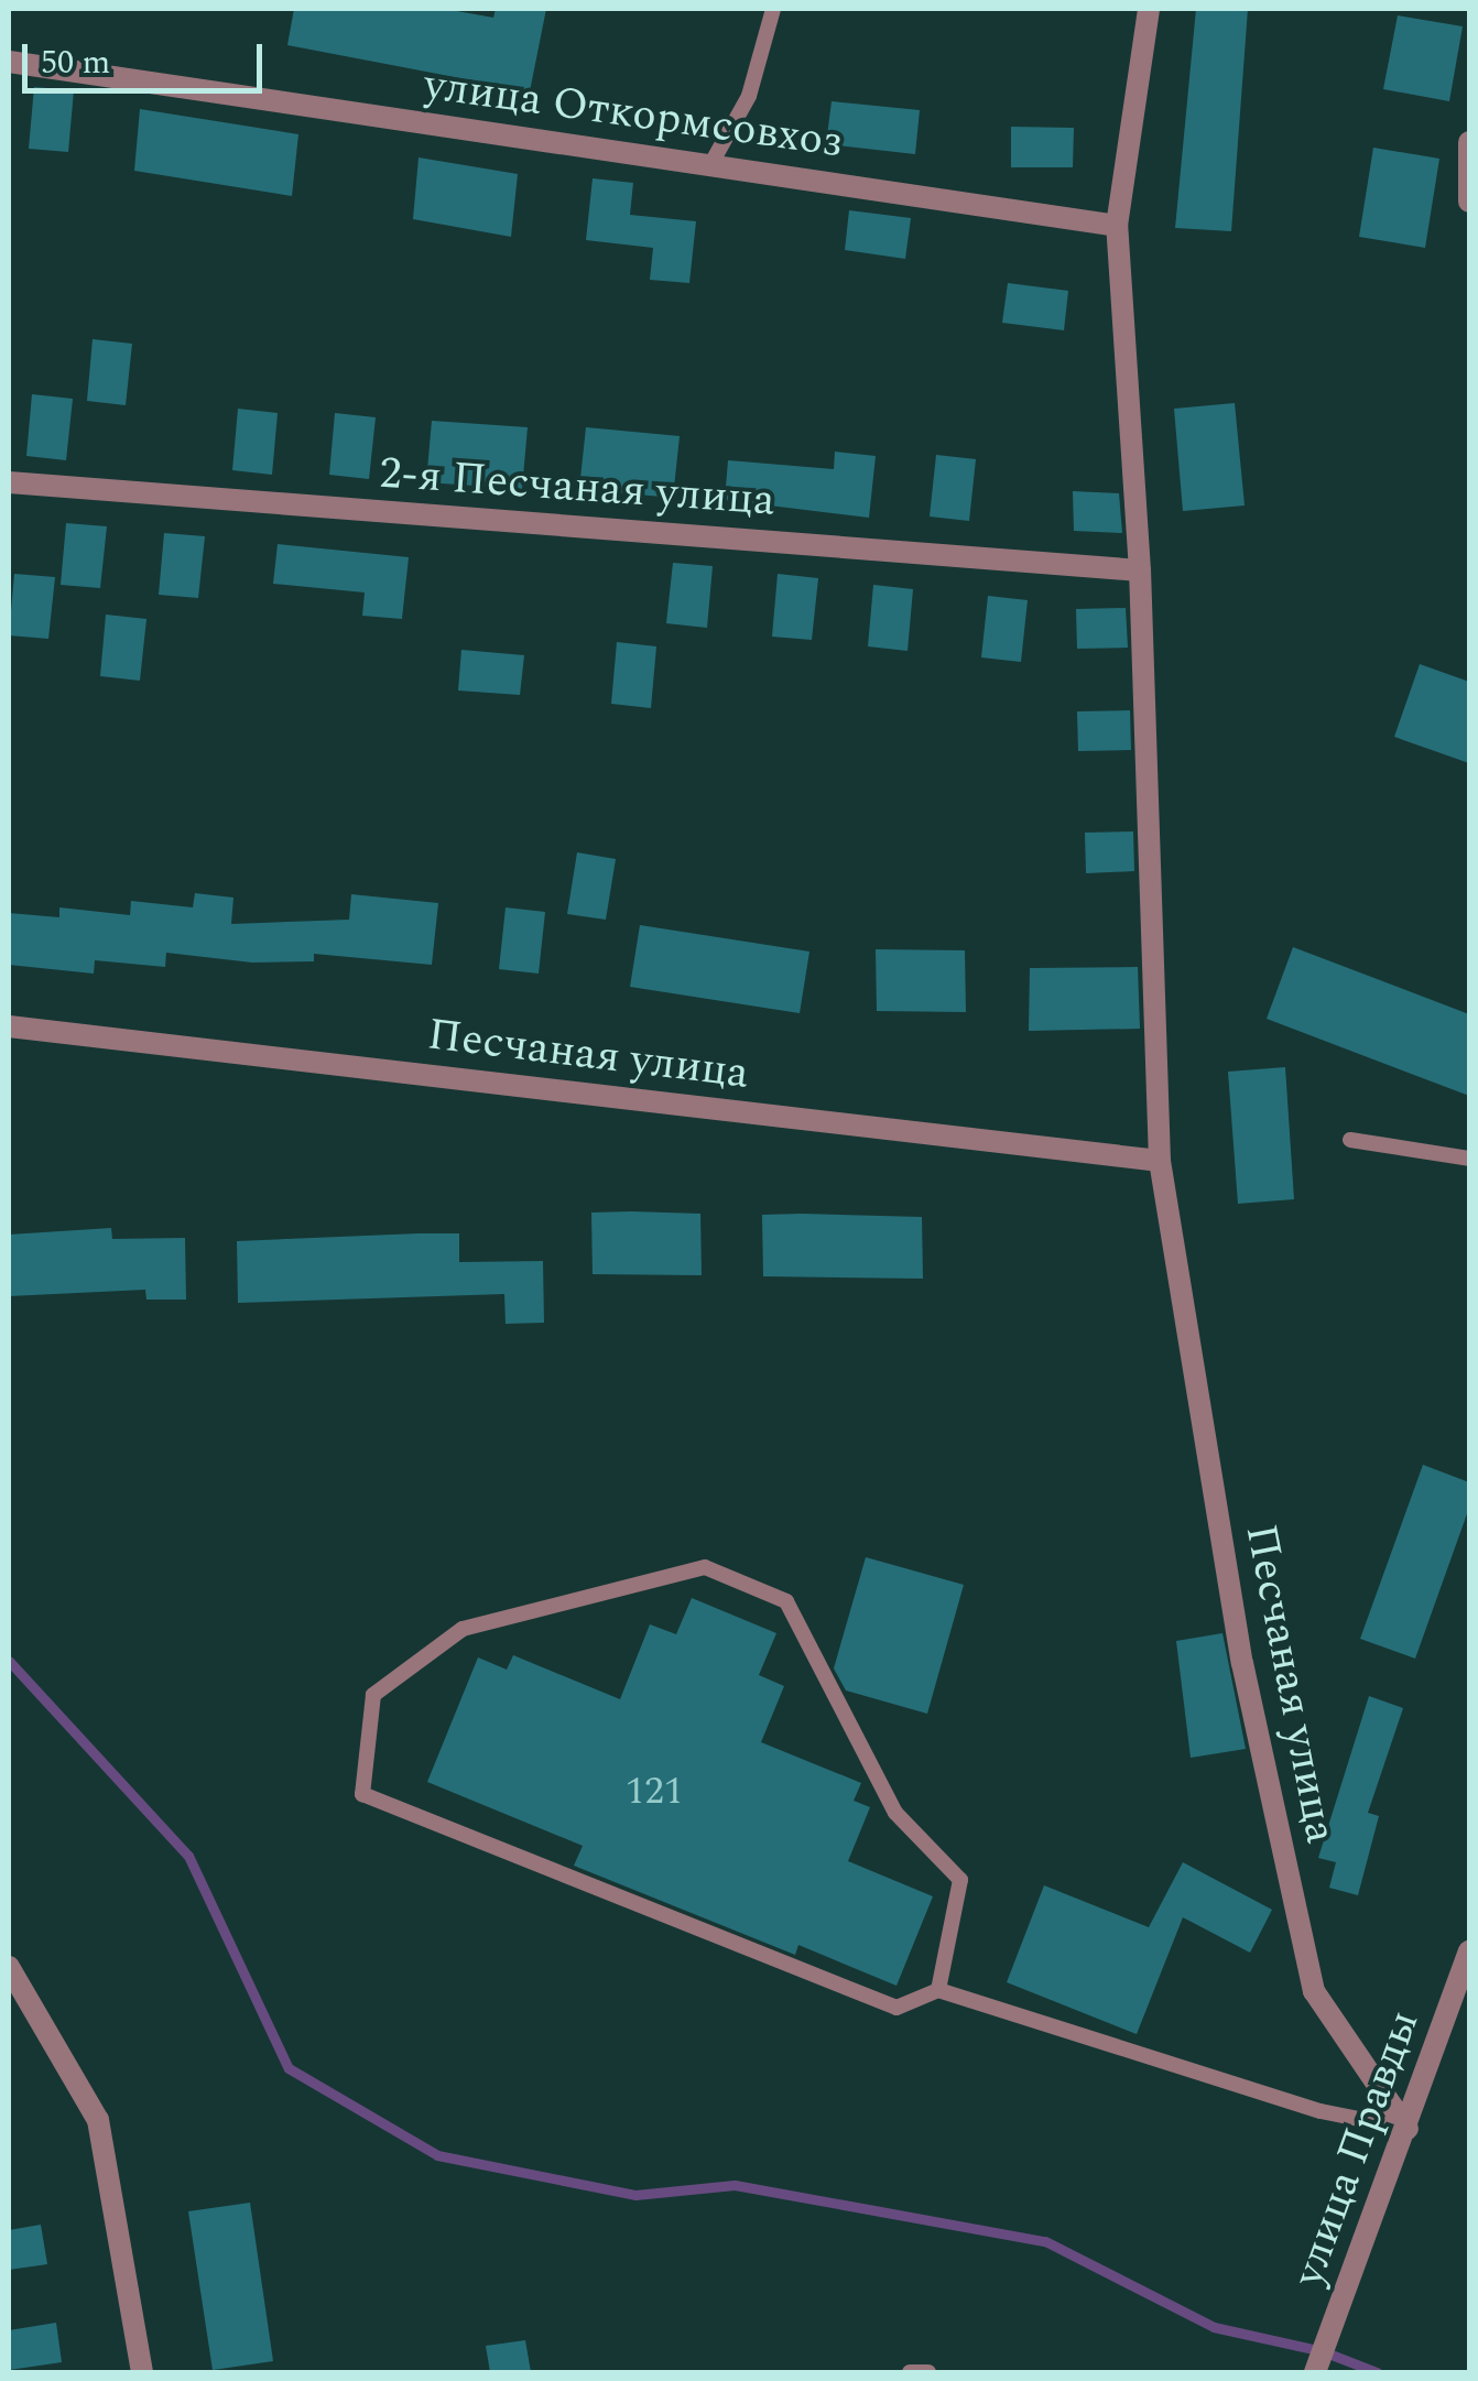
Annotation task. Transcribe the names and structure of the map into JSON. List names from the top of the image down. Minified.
{"streets":{"street":["улица Откормсовхоз","2-я Песчаная улица","Песчаная улица","улица Правды"]},"crossings":[["2-я Песчаная улица","Песчаная улица"],["Песчаная улица","улица Правды"]],"house_numbers":["121"],"scale_bar":"50 m"}
